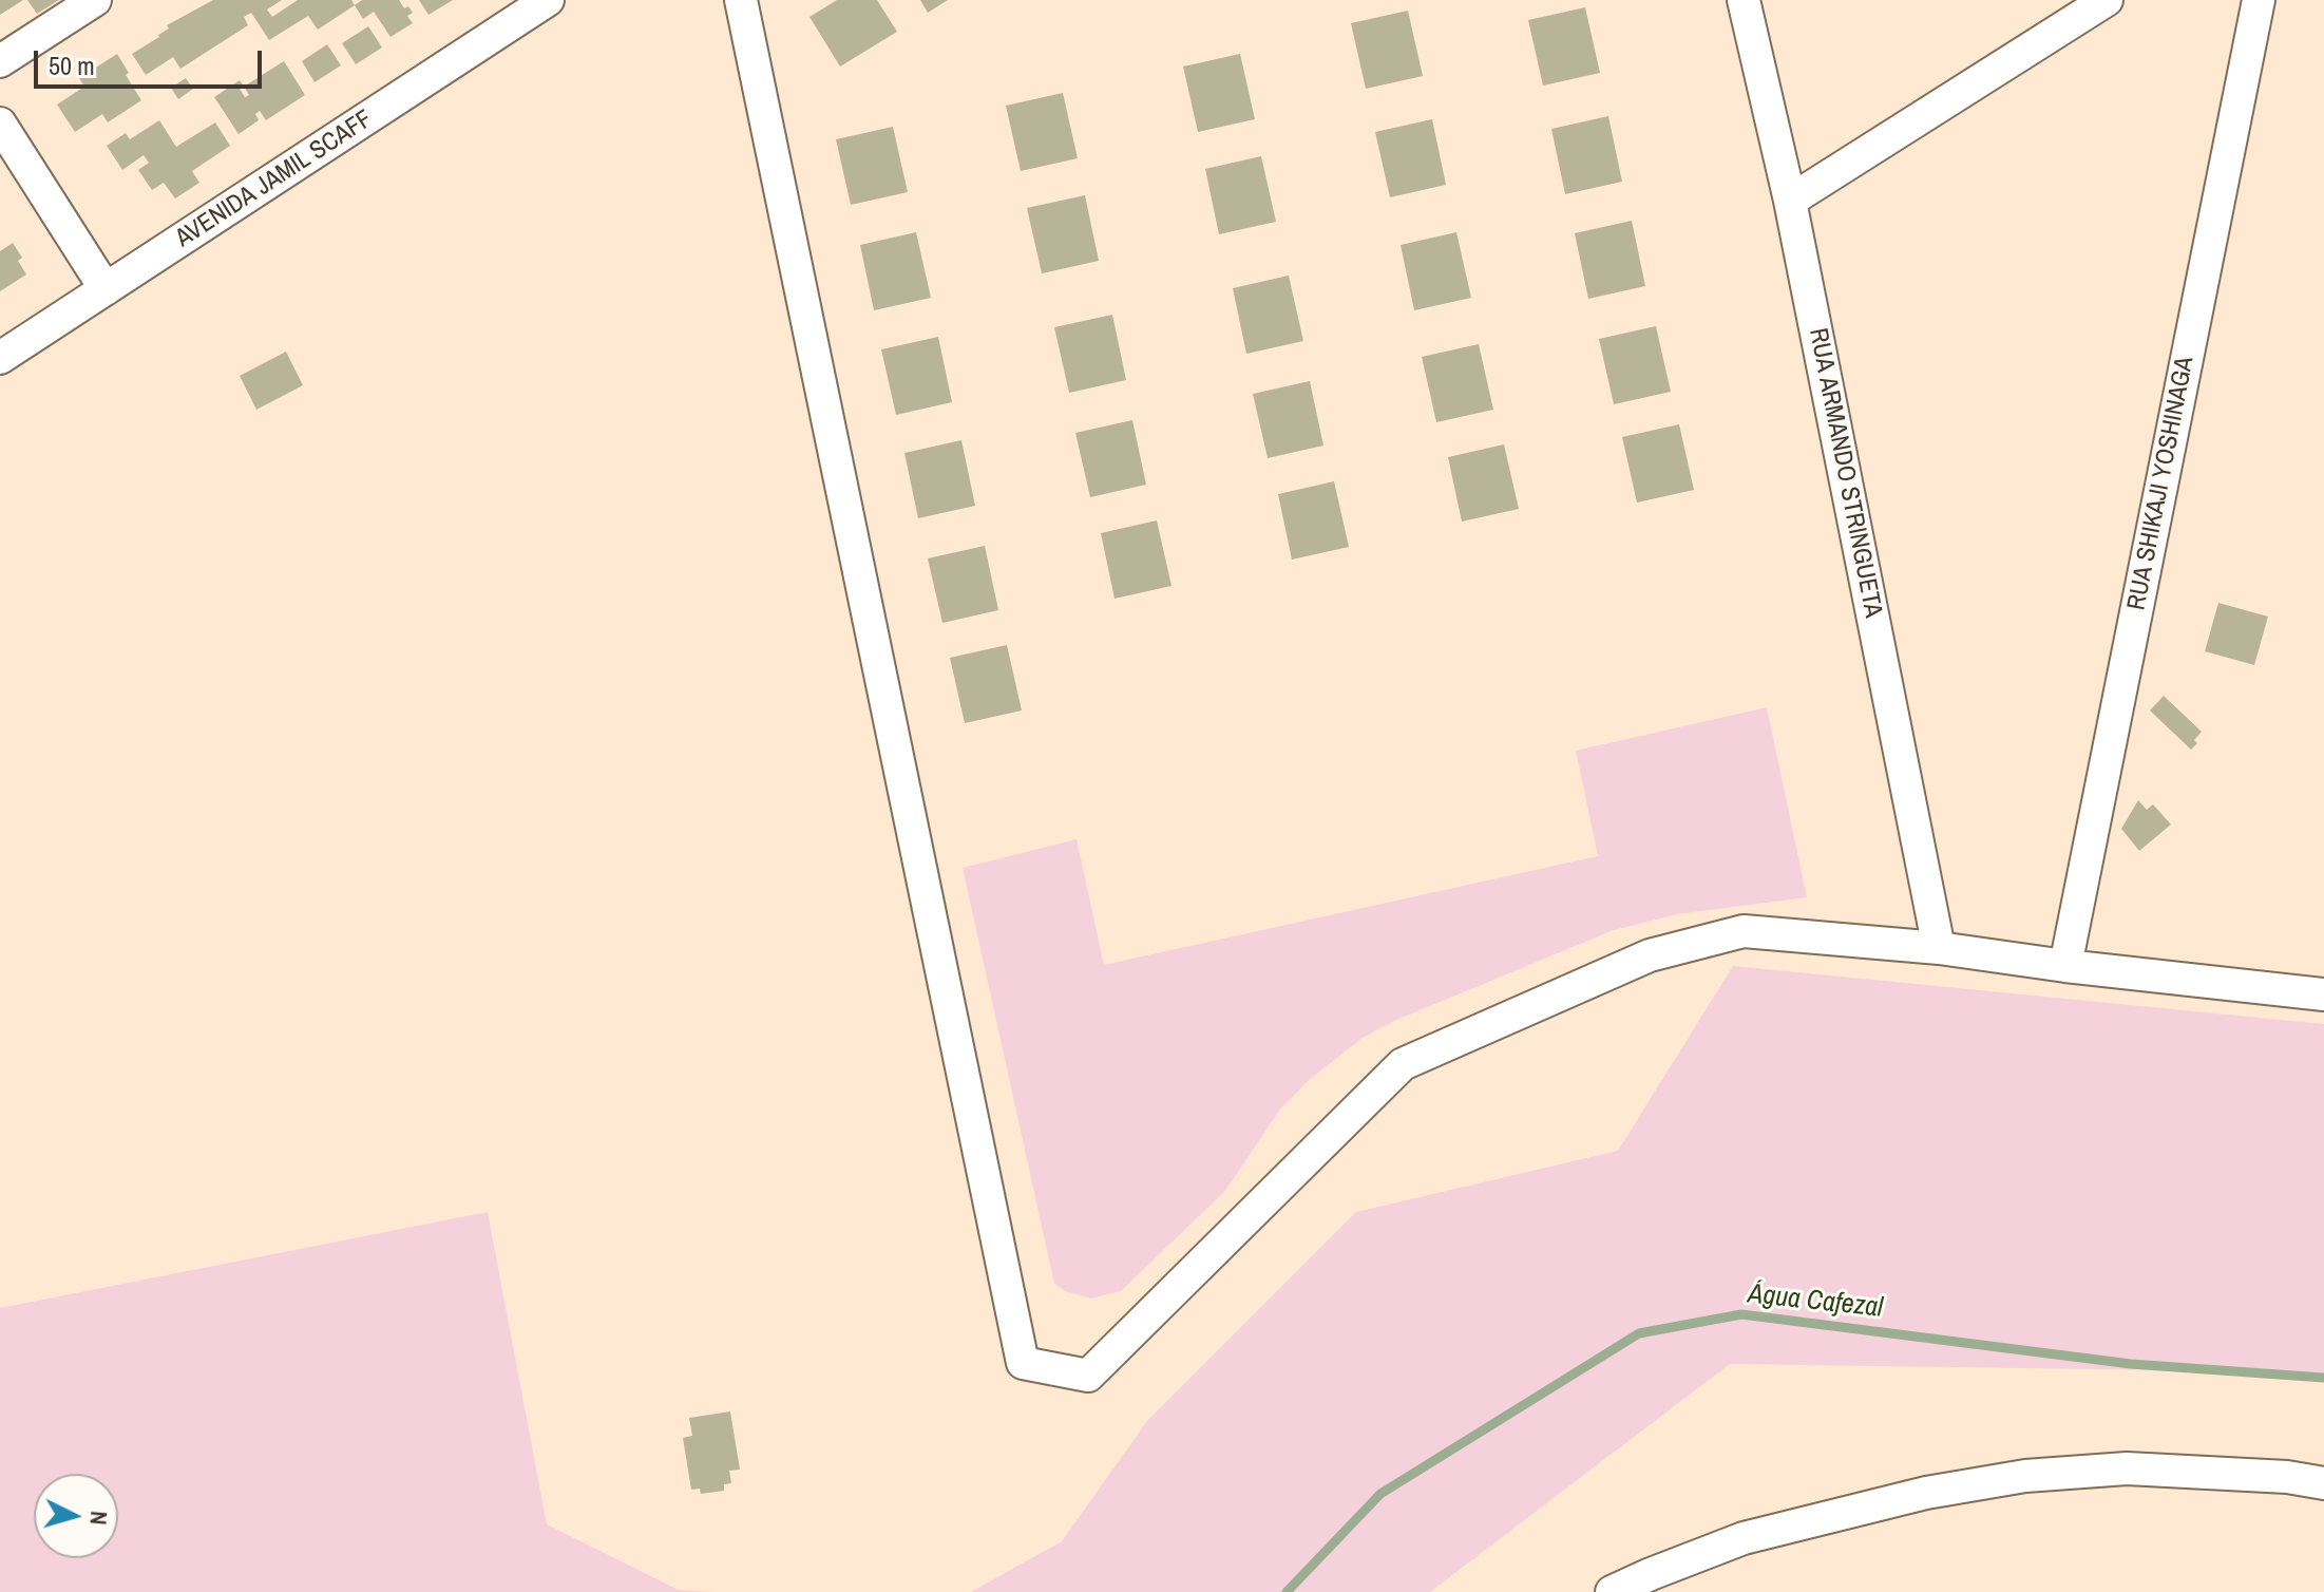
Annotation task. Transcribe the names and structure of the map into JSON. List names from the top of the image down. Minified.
{"streets":{"street":["AVENIDA JAMIL SCAFF","RUA ARMANDO STRINGUETA","RUA SHIKAJI YOSHINAGA"]},"water":["Água Cafezal"],"scale_bar":"50 m","north":"right"}
